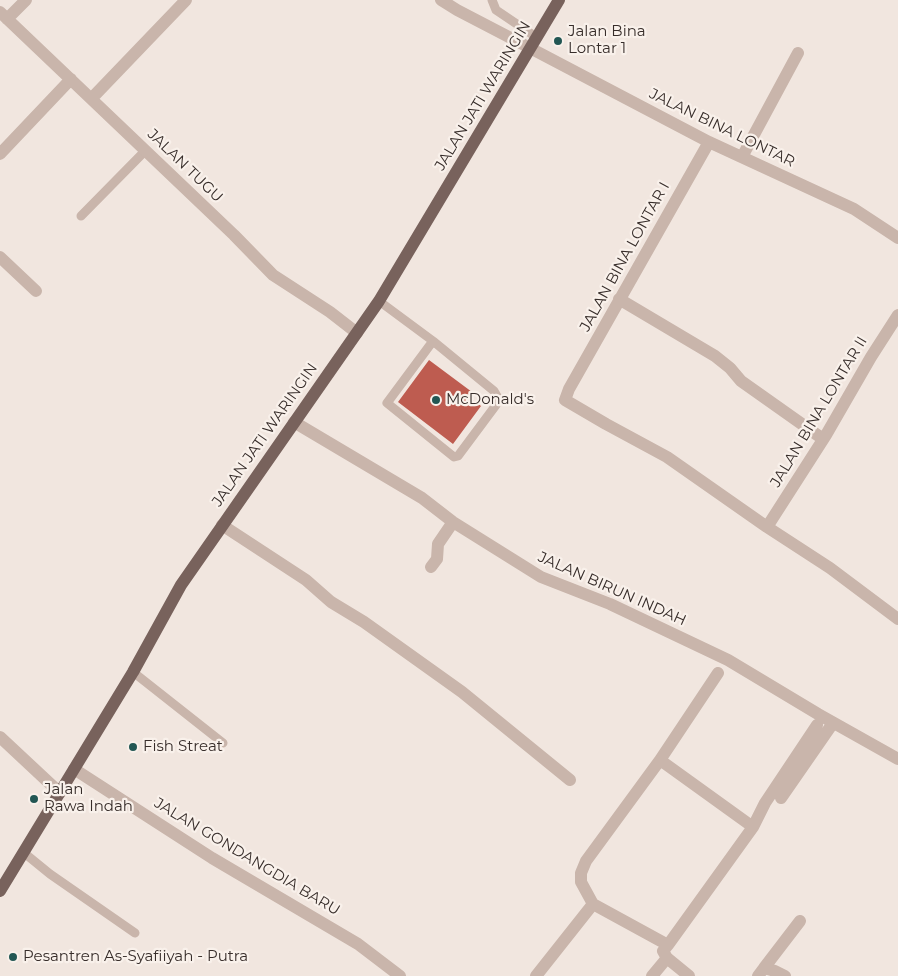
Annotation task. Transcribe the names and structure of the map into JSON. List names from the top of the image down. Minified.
{"streets":{"main road":["JALAN JATI WARINGIN"],"street":["JALAN BINA LONTAR","JALAN TUGU","JALAN BINA LONTAR I","JALAN BINA LONTAR II","JALAN BIRUN INDAH","JALAN GONDANGDIA BARU"]},"crossings":[["JALAN JATI WARINGIN","JALAN BINA LONTAR"],["JALAN JATI WARINGIN","JALAN TUGU"],["JALAN JATI WARINGIN","JALAN BIRUN INDAH"],["JALAN JATI WARINGIN","JALAN GONDANGDIA BARU"],["JALAN BINA LONTAR","JALAN BINA LONTAR I"],["JALAN BINA LONTAR I","JALAN BINA LONTAR II"]],"places":["Jalan Bina Lontar 1","McDonald's","Fish Streat","Jalan Rawa Indah","Pesantren As-Syafiiyah - Putra"]}
